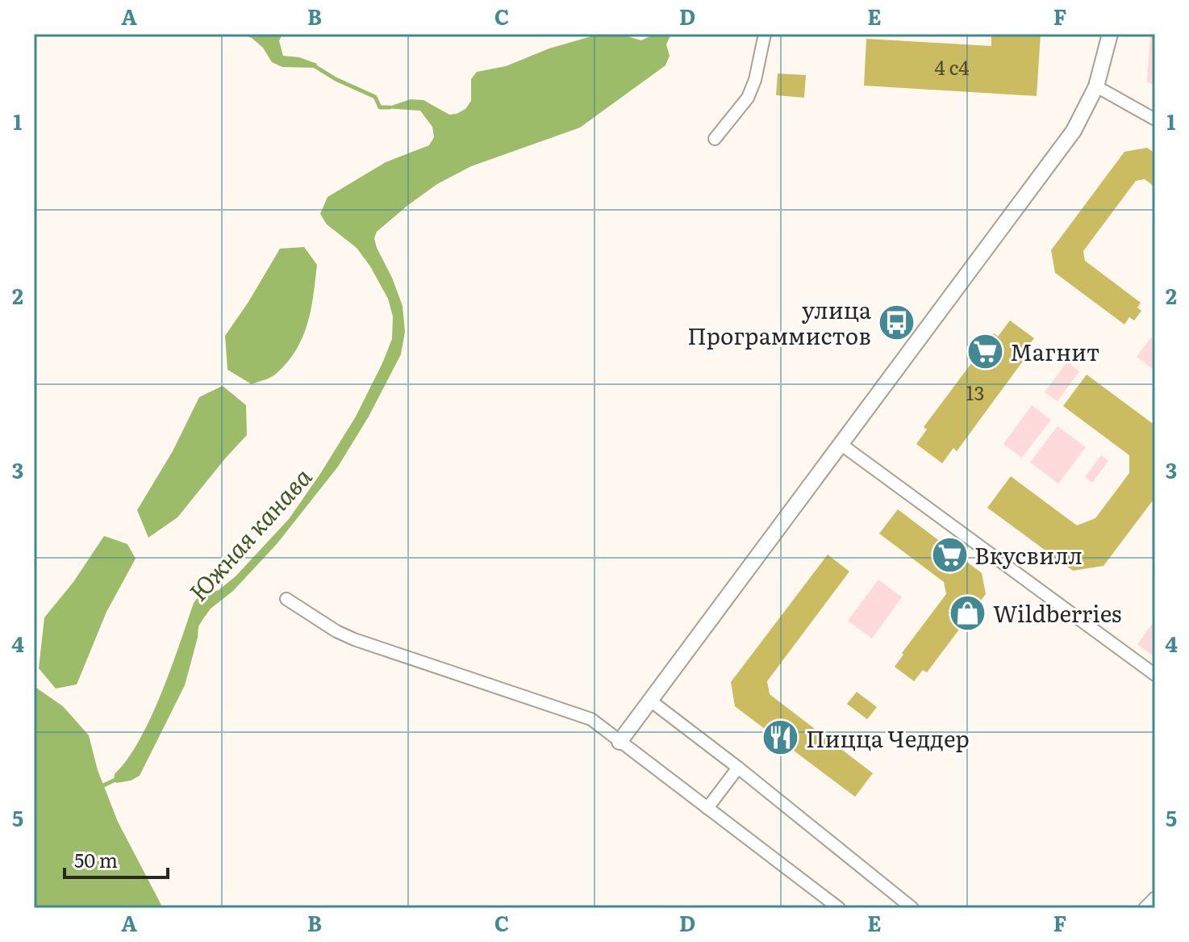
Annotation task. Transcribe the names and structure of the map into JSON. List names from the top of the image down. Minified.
{"water":["Южная канава"],"places":{"bus stop":["улица Программистов"],"supermarket":["Магнит","Вкусвилл"],"shop":["Wildberries"],"restaurant":["Пицца Чеддер"]},"house_numbers":["4 с4","13"],"scale_bar":"50 m","grid":{"columns":["A","B","C","D","E","F"],"rows":["1","2","3","4","5"]}}
